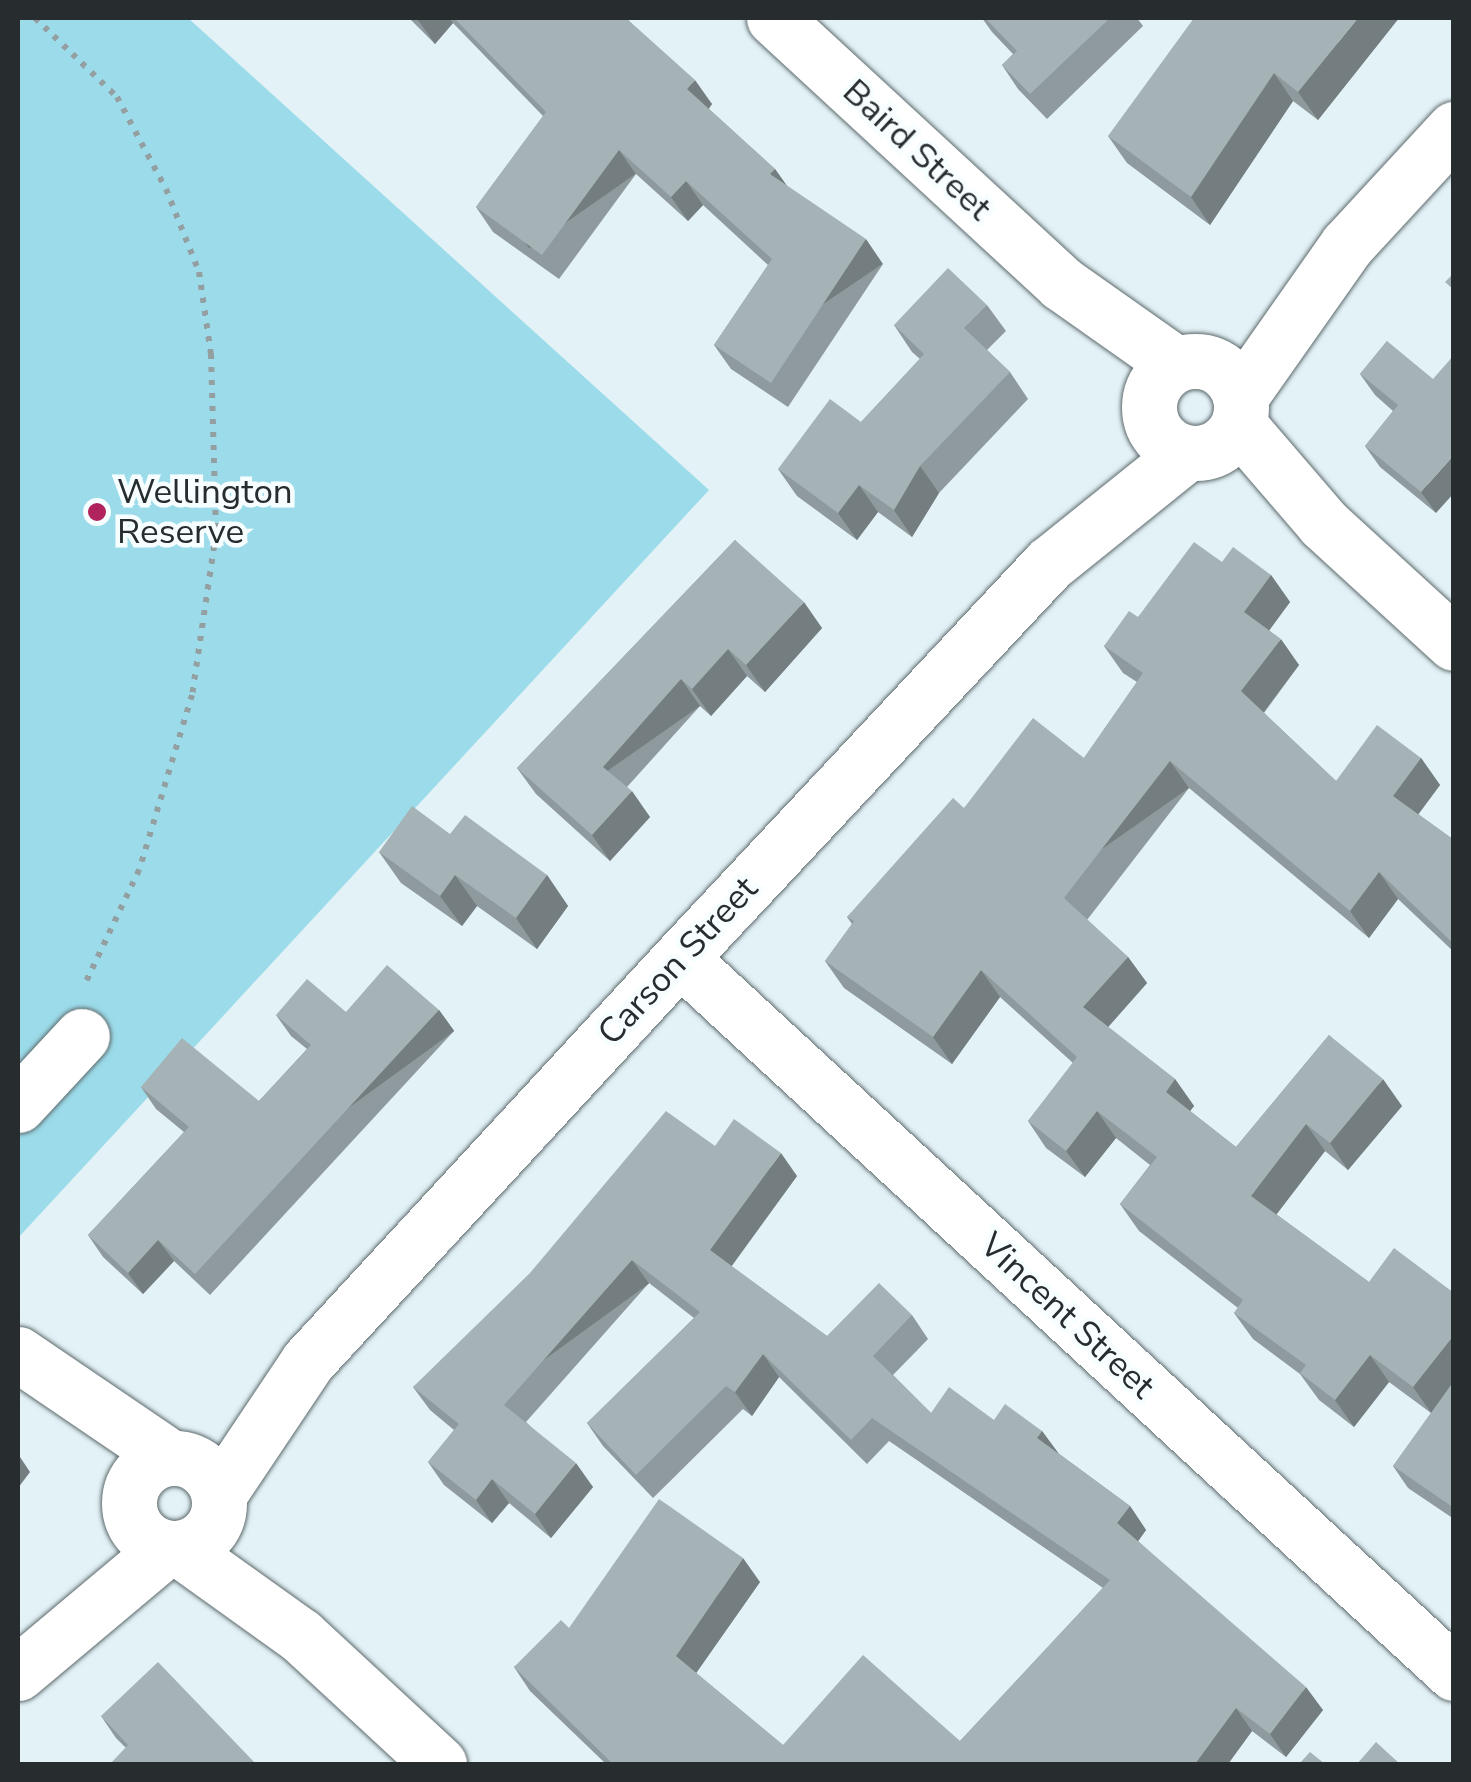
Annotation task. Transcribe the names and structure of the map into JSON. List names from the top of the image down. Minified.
{"streets":{"street":["Baird Street","Carson Street","Vincent Street"]},"crossings":[["Baird Street","Carson Street"],["Carson Street","Vincent Street"]],"places":["Wellington Reserve"]}
